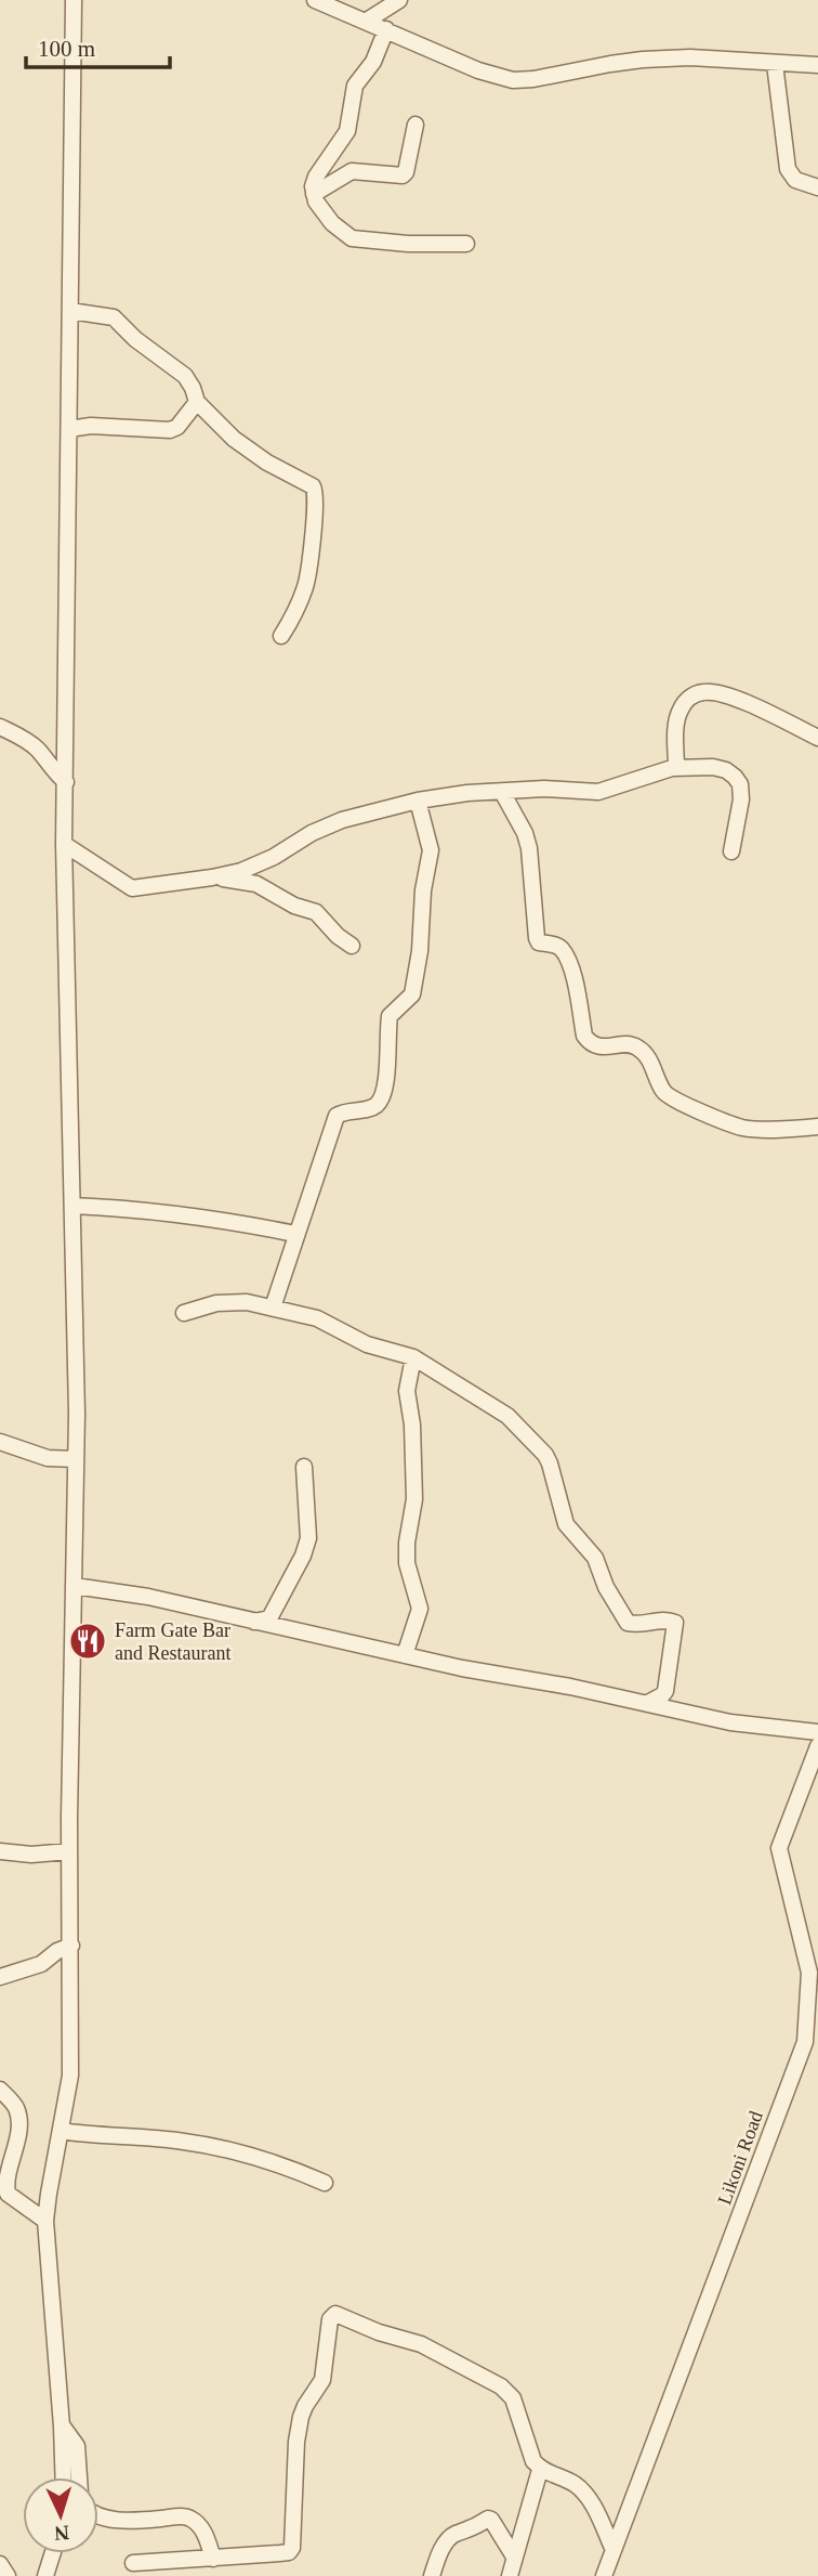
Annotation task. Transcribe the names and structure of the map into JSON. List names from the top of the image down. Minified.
{"streets":{"street":["Likoni Road"]},"places":{"restaurant":["Farm Gate Bar and Restaurant"]},"scale_bar":"100 m","north":"bottom"}
